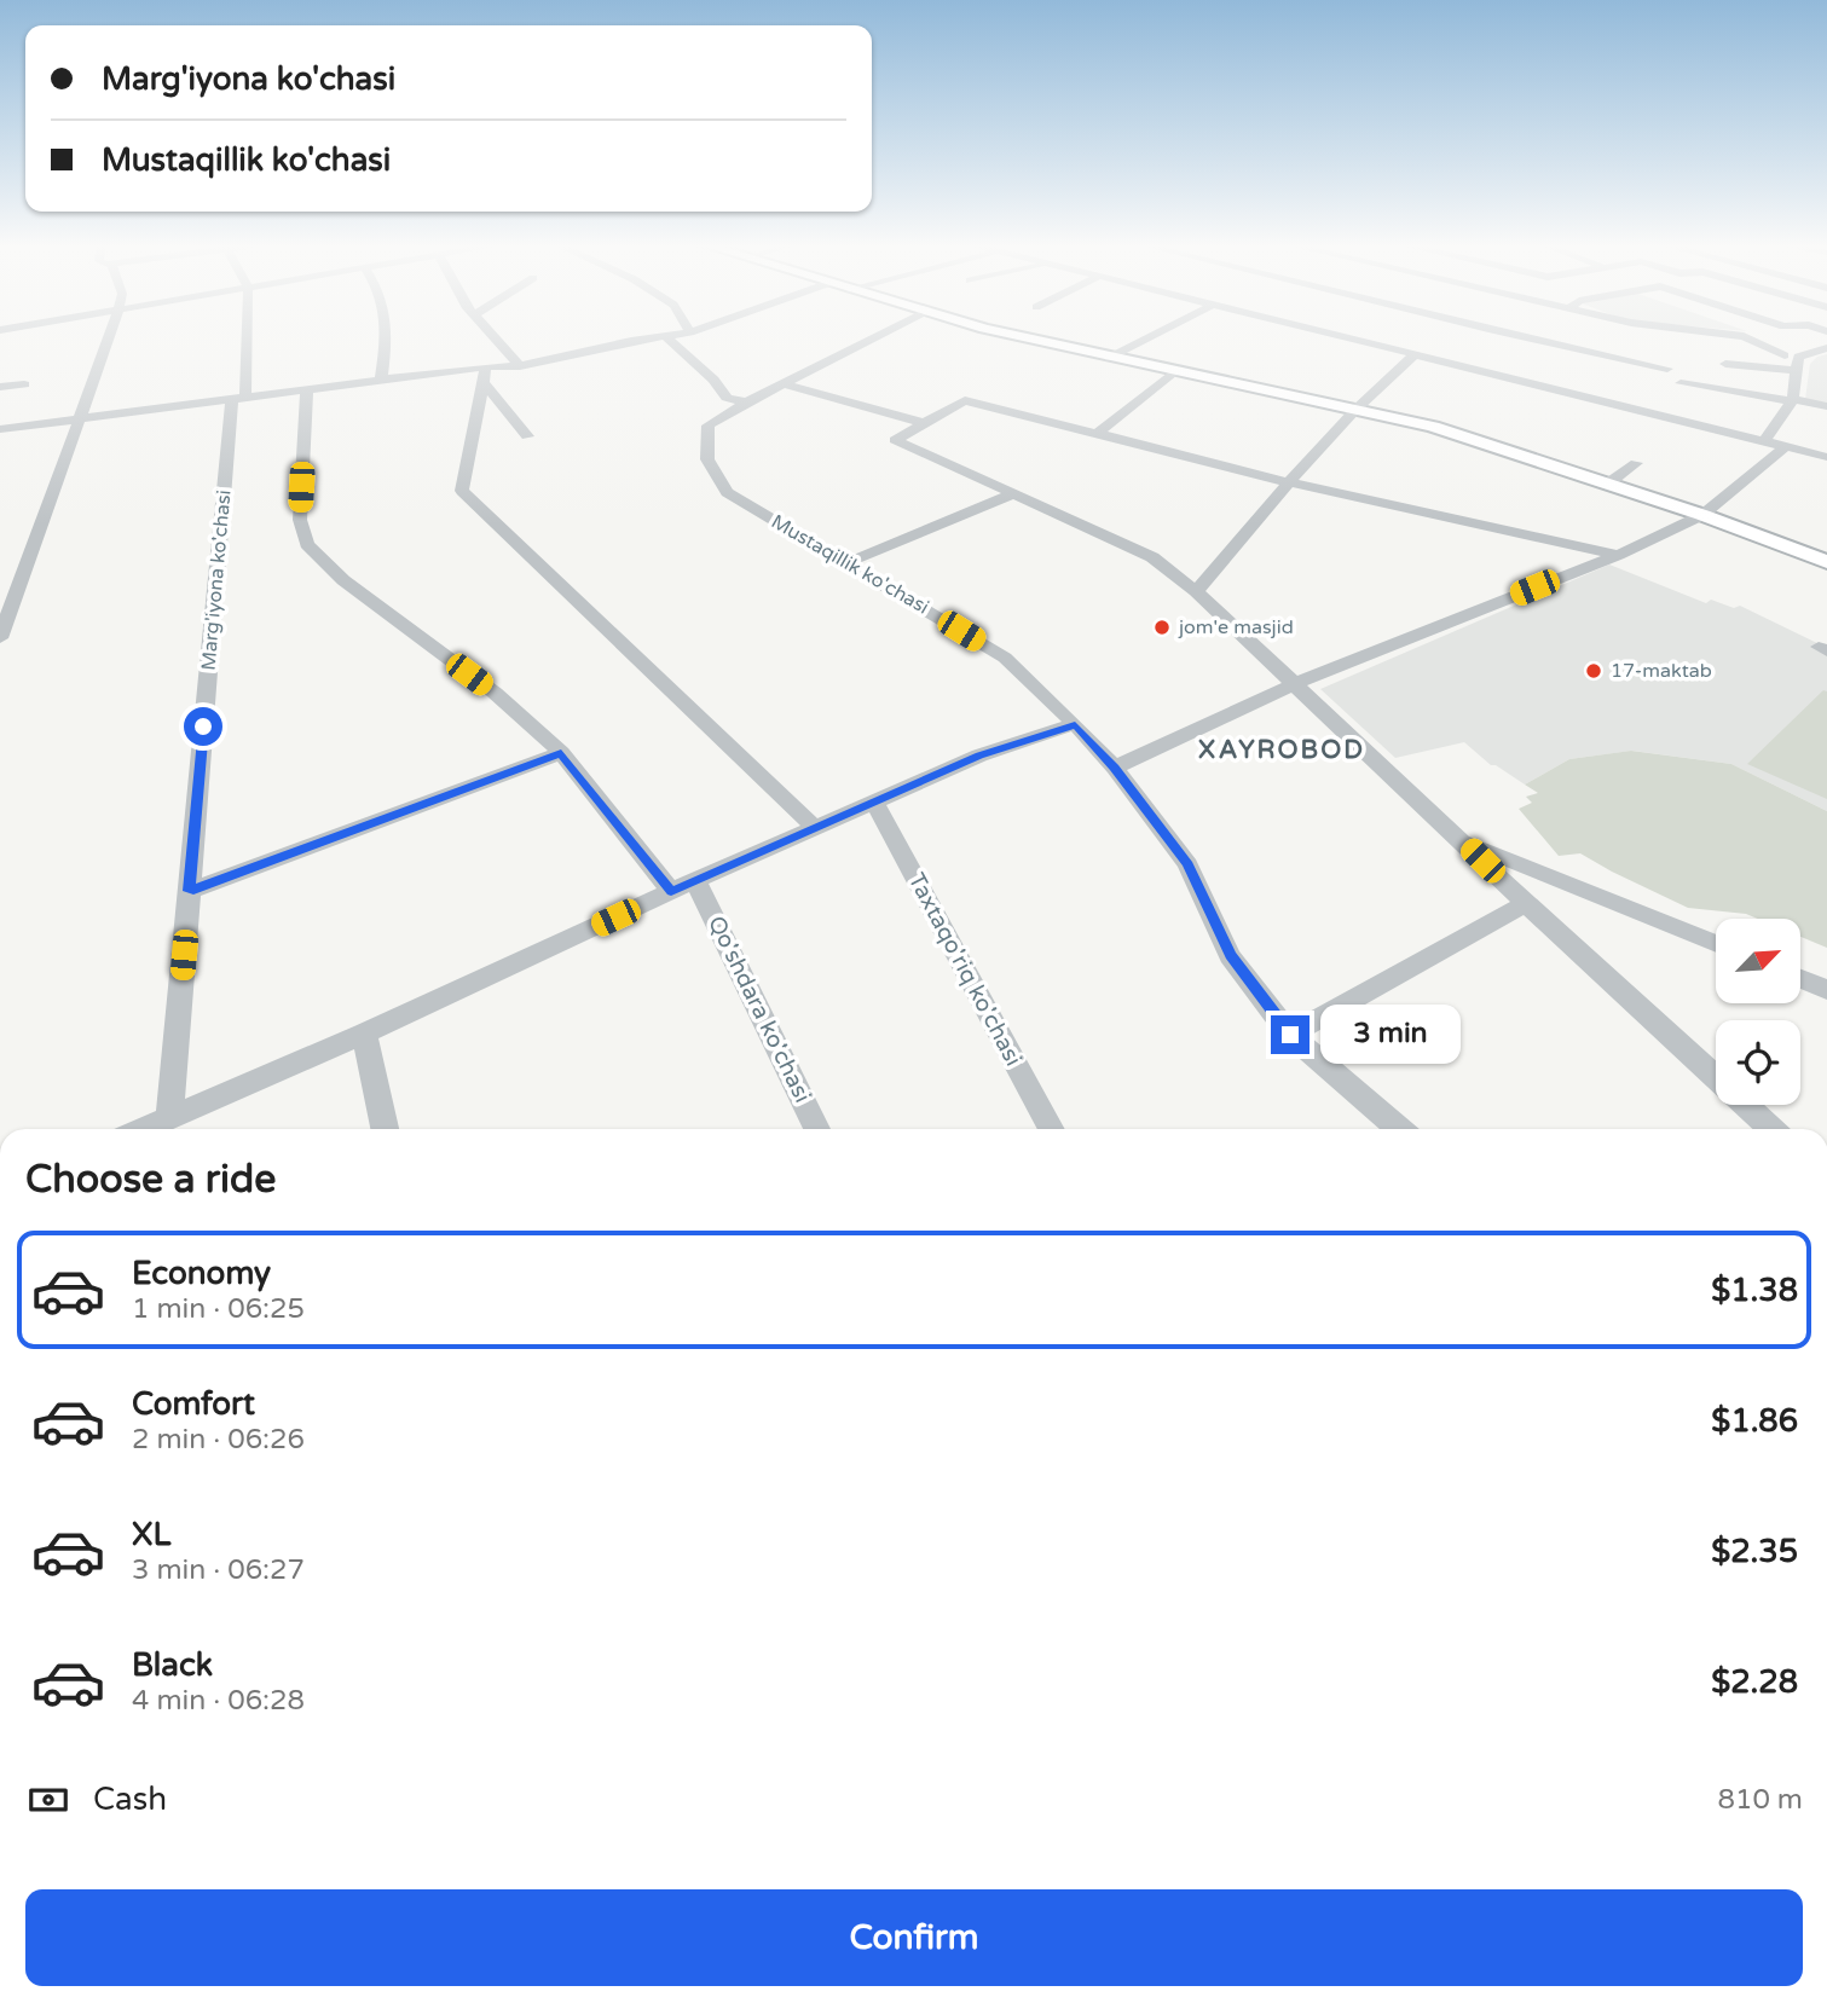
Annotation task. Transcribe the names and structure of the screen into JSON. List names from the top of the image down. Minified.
{"streets":{"street":["Mustaqillik ko'chasi","Marg'iyona ko'chasi","Taxtaqo'riq ko'chasi","Qo'shdara ko'chasi"]},"districts":["XAYROBOD"],"places":["jom'e masjid","17-maktab"],"north":"top right","page":{"banner":["Marg'iyona ko'chasi","Mustaqillik ko'chasi"],"bubble":"3 min","heading":"Choose a ride","list":[{"name":"Economy","note":"1 min · 06:25","value":"$1.38"},{"name":"Comfort","note":"2 min · 06:26","value":"$1.86"},{"name":"XL","note":"3 min · 06:27","value":"$2.35"},{"name":"Black","note":"4 min · 06:28","value":"$2.28"}],"pay":["Cash","810 m"],"buttons":"Confirm"}}
